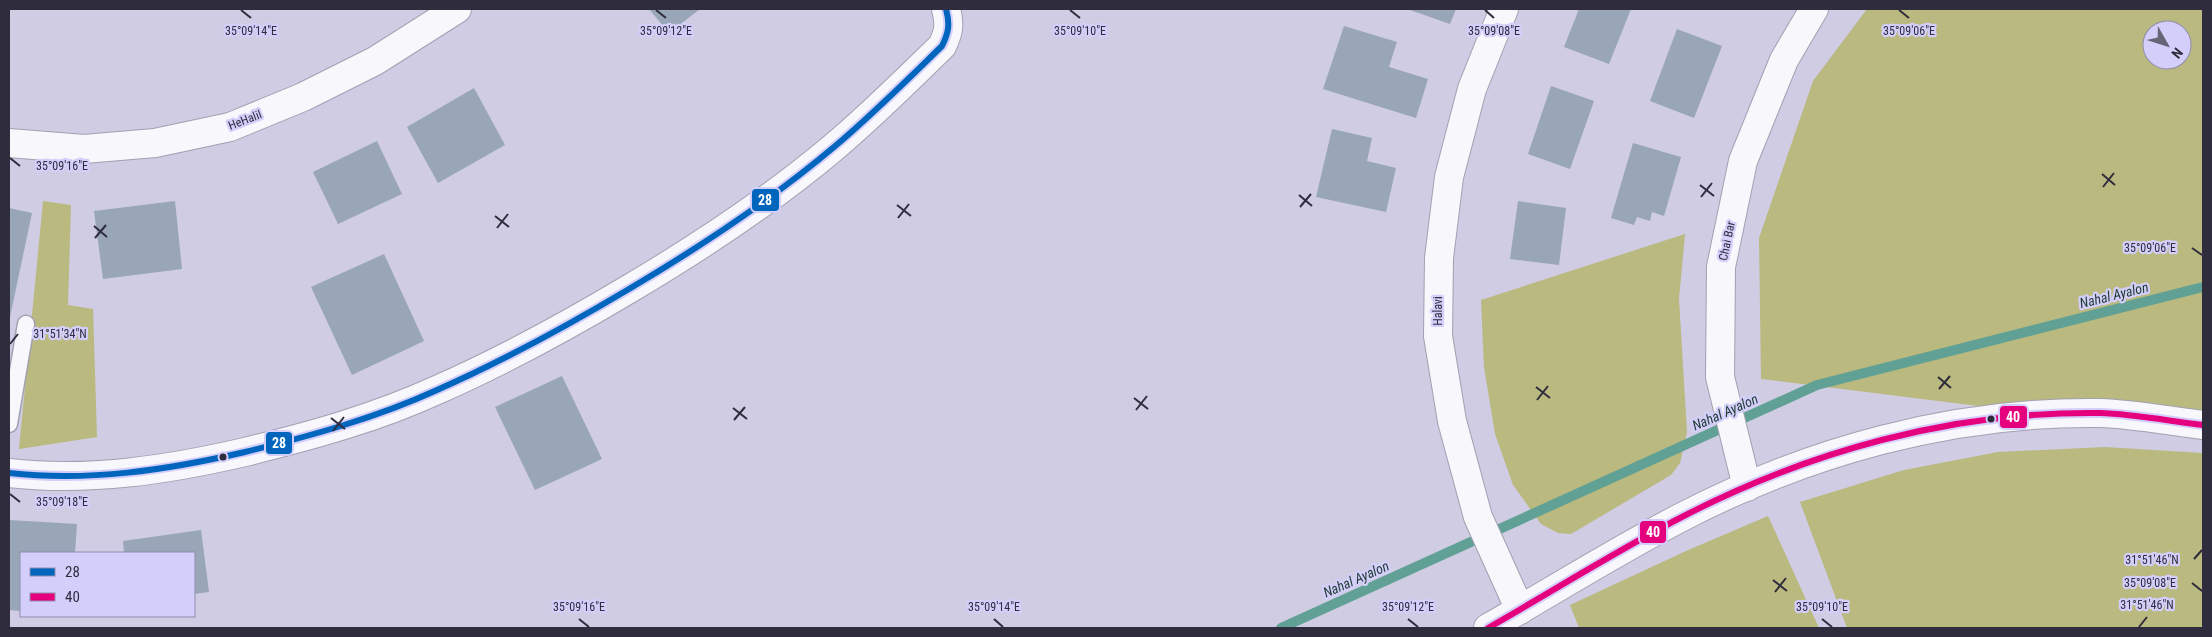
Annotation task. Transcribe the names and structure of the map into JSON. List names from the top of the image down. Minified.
{"streets":{"street":["HeHalil","Chai Bar","Halavi"]},"water":["Nahal Ayalon"],"lines":["transit line 28","transit line 40"],"legend":["28","40"],"north":"bottom right","coordinates":["35°09'14\"E","35°09'12\"E","35°09'10\"E","35°09'08\"E","35°09'06\"E","35°09'16\"E","31°51'34\"N","35°09'18\"E","31°51'46\"N"]}
